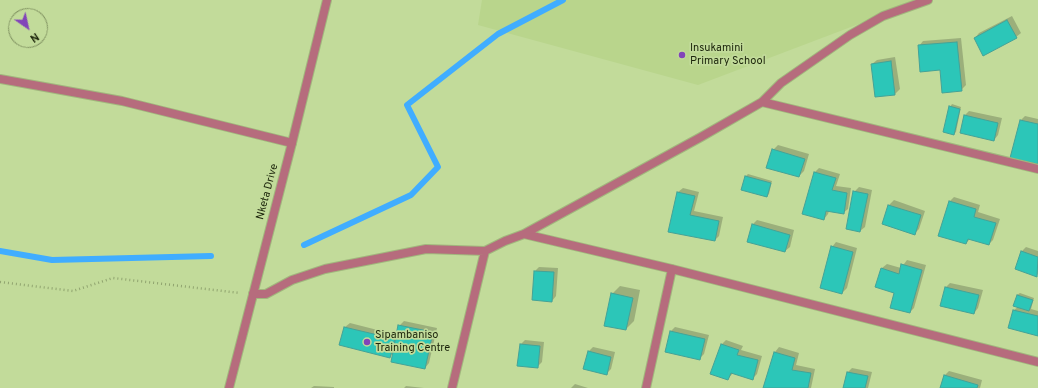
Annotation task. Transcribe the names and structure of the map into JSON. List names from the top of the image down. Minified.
{"streets":{"street":["Nketa Drive"]},"places":["Insukamini Primary School","Sipambaniso Training Centre"],"north":"bottom right"}
